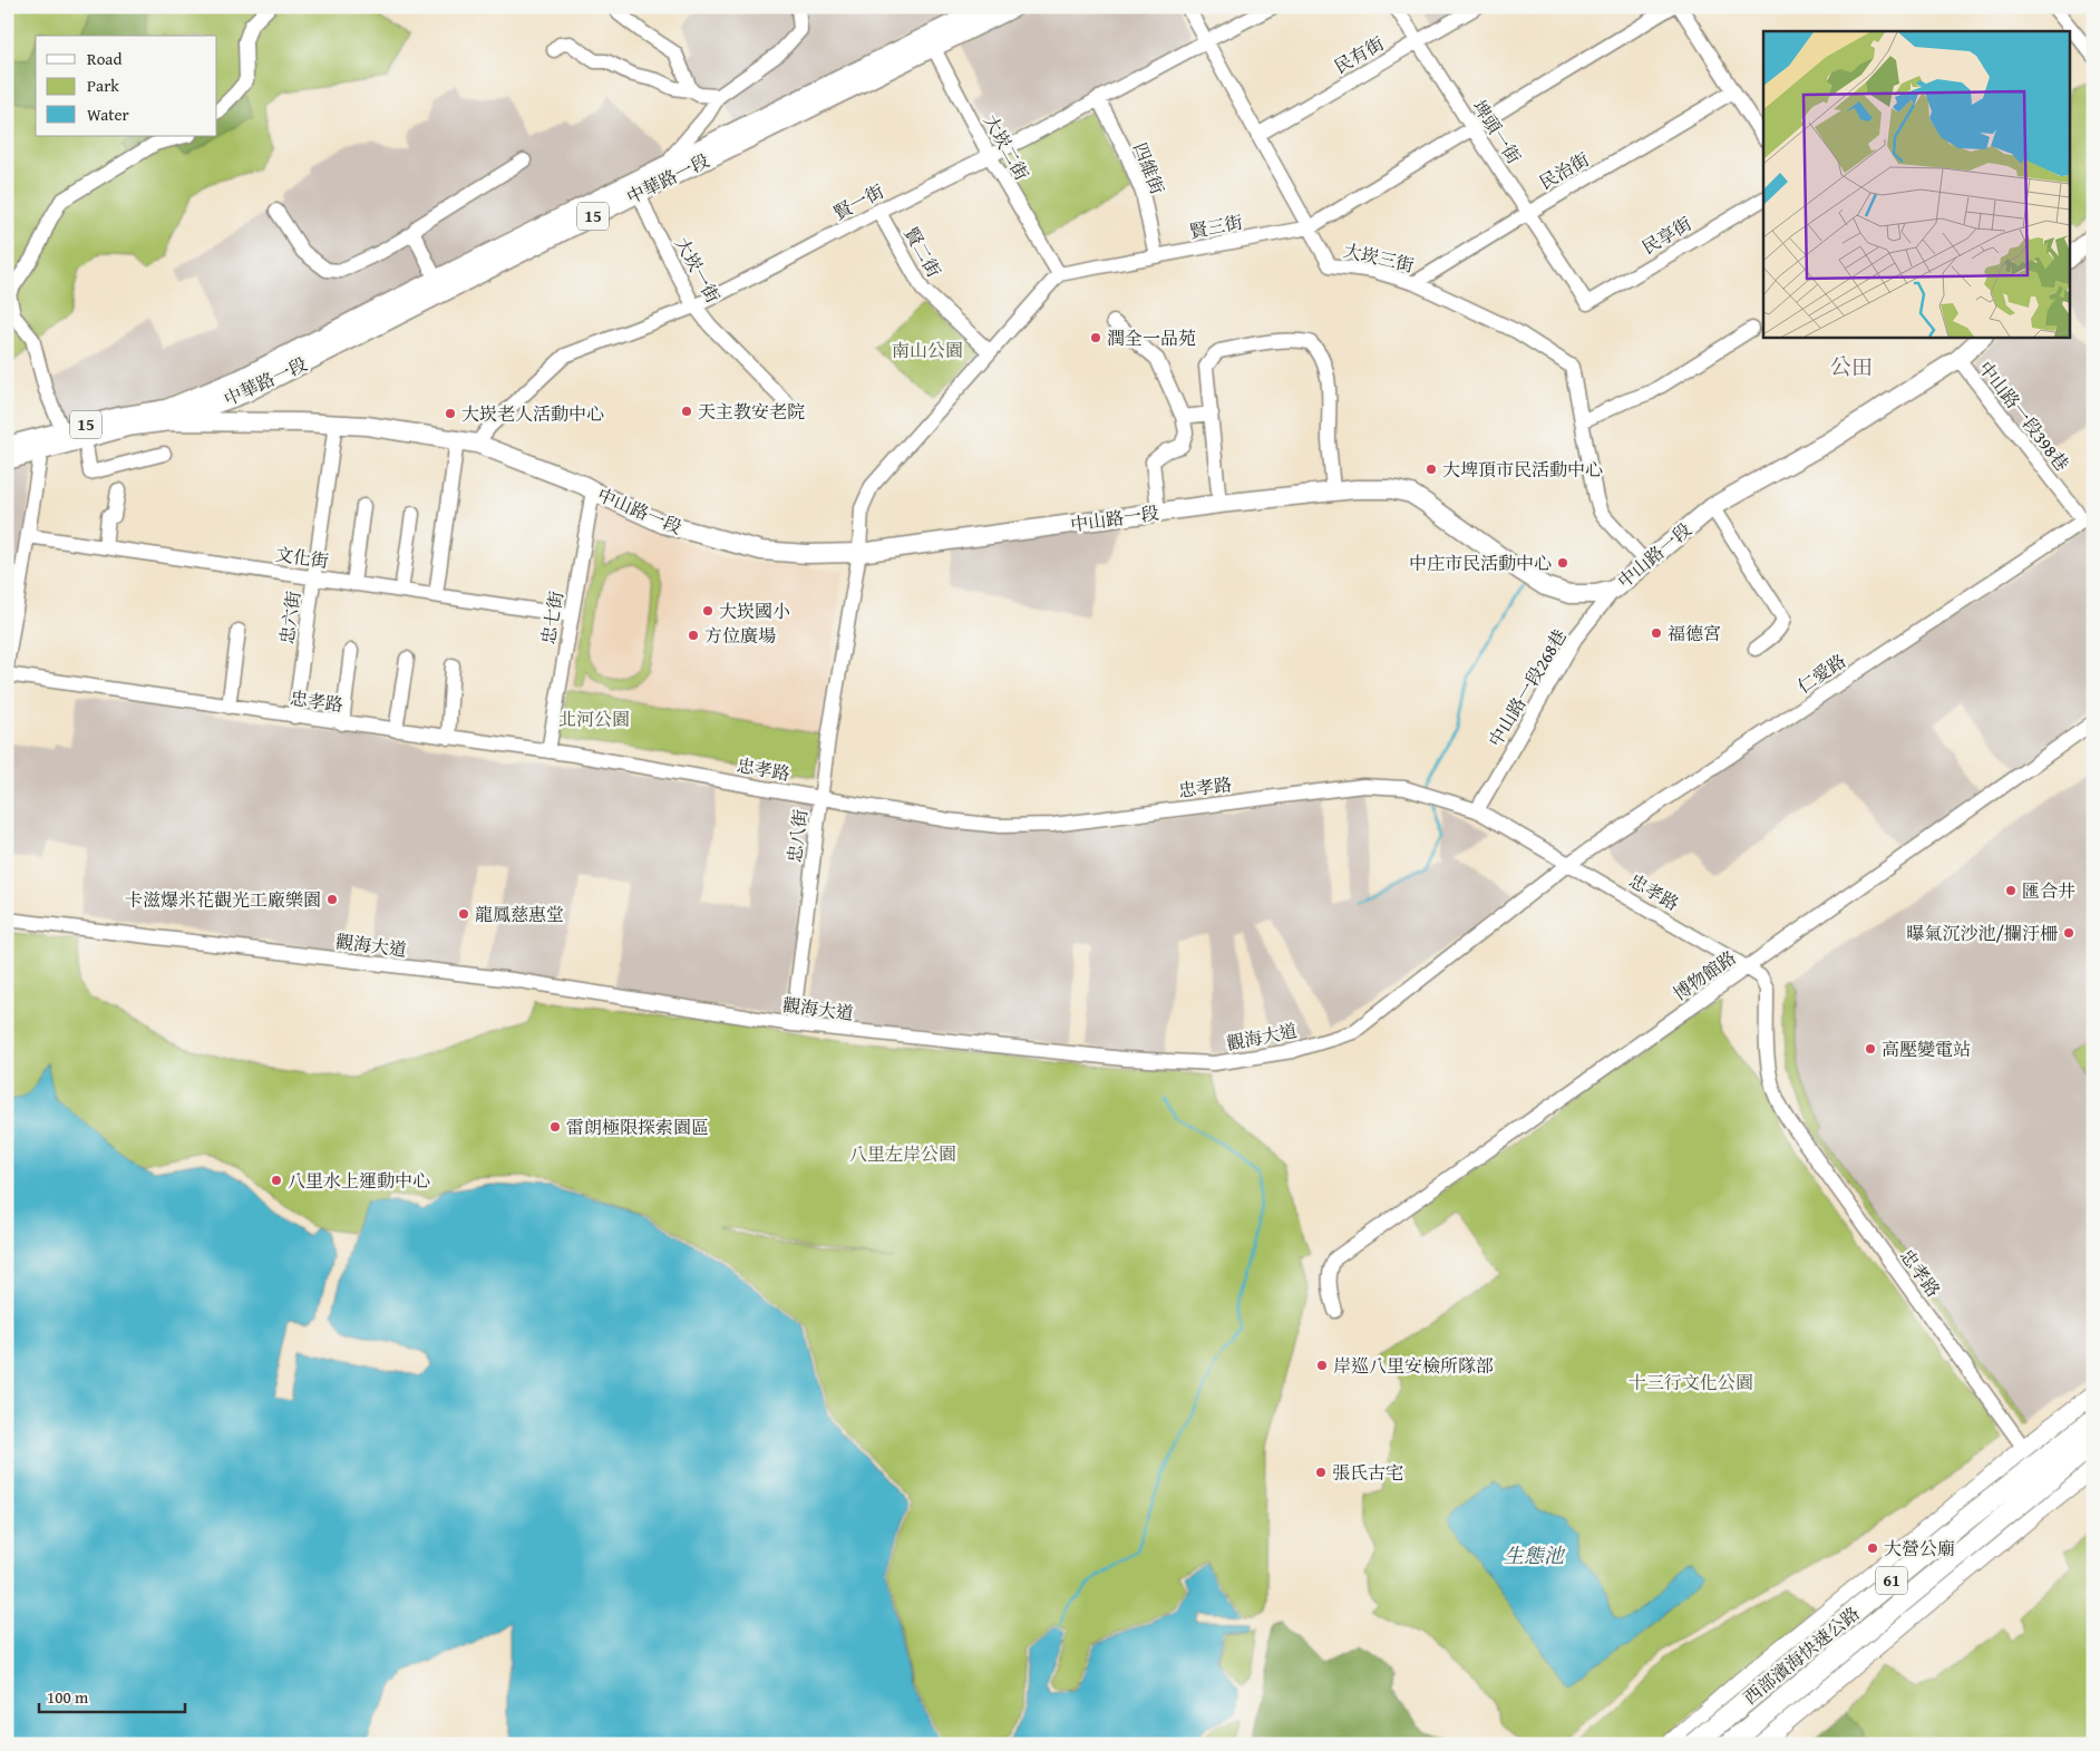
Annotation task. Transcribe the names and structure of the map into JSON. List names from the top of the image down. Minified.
{"streets":{"highway":["61","西部濱海快速公路"],"main road":["中華路一段","15","中山路一段"],"street":["民有街","埤頭一街","大崁二街","四維街","民治街","賢一街","賢三街","民享街","賢二街","大崁三街","大崁一街","中山路一段398巷","文化街","忠六街","忠七街","仁愛路","中山路一段268巷","忠孝路","忠八街","觀海大道","博物館路"]},"crossings":[["民有街","埤頭一街"],["民有街","大崁三街"],["埤頭一街","民治街"],["埤頭一街","賢三街"],["埤頭一街","民享街"],["大崁二街","中華路一段"],["大崁二街","賢一街"],["大崁二街","賢三街"],["四維街","賢一街"],["四維街","賢三街"],["民治街","大崁三街"],["中華路一段","15"],["中華路一段","大崁一街"],["中華路一段","中山路一段"],["賢一街","賢二街"],["賢一街","大崁三街"],["賢一街","大崁一街"],["賢一街","中山路一段"],["15","中山路一段"],["賢三街","大崁三街"],["大崁三街","中山路一段"],["中山路一段398巷","中山路一段"],["中山路一段398巷","仁愛路"],["中山路一段","忠六街"],["中山路一段","忠七街"],["中山路一段","中山路一段268巷"],["中山路一段","忠八街"],["文化街","忠六街"],["文化街","忠七街"],["忠六街","忠孝路"],["忠七街","忠孝路"],["仁愛路","忠孝路"],["仁愛路","觀海大道"],["中山路一段268巷","忠孝路"],["忠孝路","忠八街"],["忠孝路","觀海大道"],["忠孝路","博物館路"],["忠八街","觀海大道"]],"districts":["公田"],"water":["生態池"],"parks":["南山公園","北河公園","八里左岸公園","十三行文化公園"],"places":["潤全一品苑","天主教安老院","大崁老人活動中心","大埤頂市民活動中心","中庄市民活動中心","大崁國小","福德宮","方位廣場","匯合井","卡滋爆米花觀光工廠樂園","龍鳳慈惠堂","曝氣沉沙池/攔汙柵","高壓變電站","雷朗極限探索園區","八里水上運動中心","岸巡八里安檢所隊部","張氏古宅","大營公廟"],"legend":["Road","Park","Water"],"scale_bar":"100 m"}
